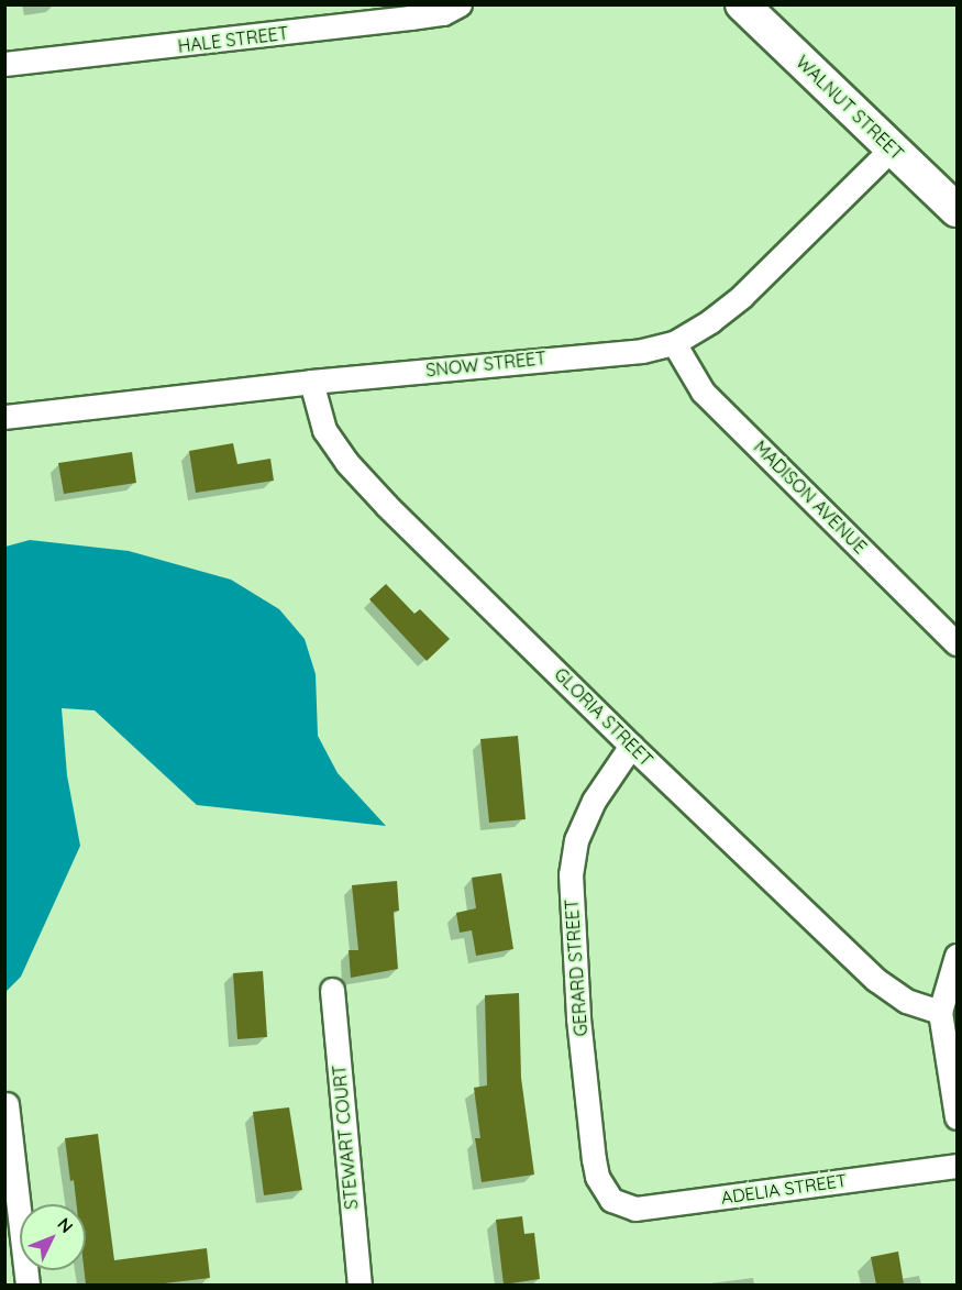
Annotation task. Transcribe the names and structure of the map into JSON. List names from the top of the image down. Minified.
{"streets":{"main road":["WALNUT STREET"],"street":["HALE STREET","SNOW STREET","MADISON AVENUE","GLORIA STREET","GERARD STREET","STEWART COURT","ADELIA STREET"]},"crossings":[["WALNUT STREET","SNOW STREET"],["SNOW STREET","MADISON AVENUE"],["SNOW STREET","GLORIA STREET"],["GLORIA STREET","GERARD STREET"],["GERARD STREET","ADELIA STREET"]],"north":"top right"}
